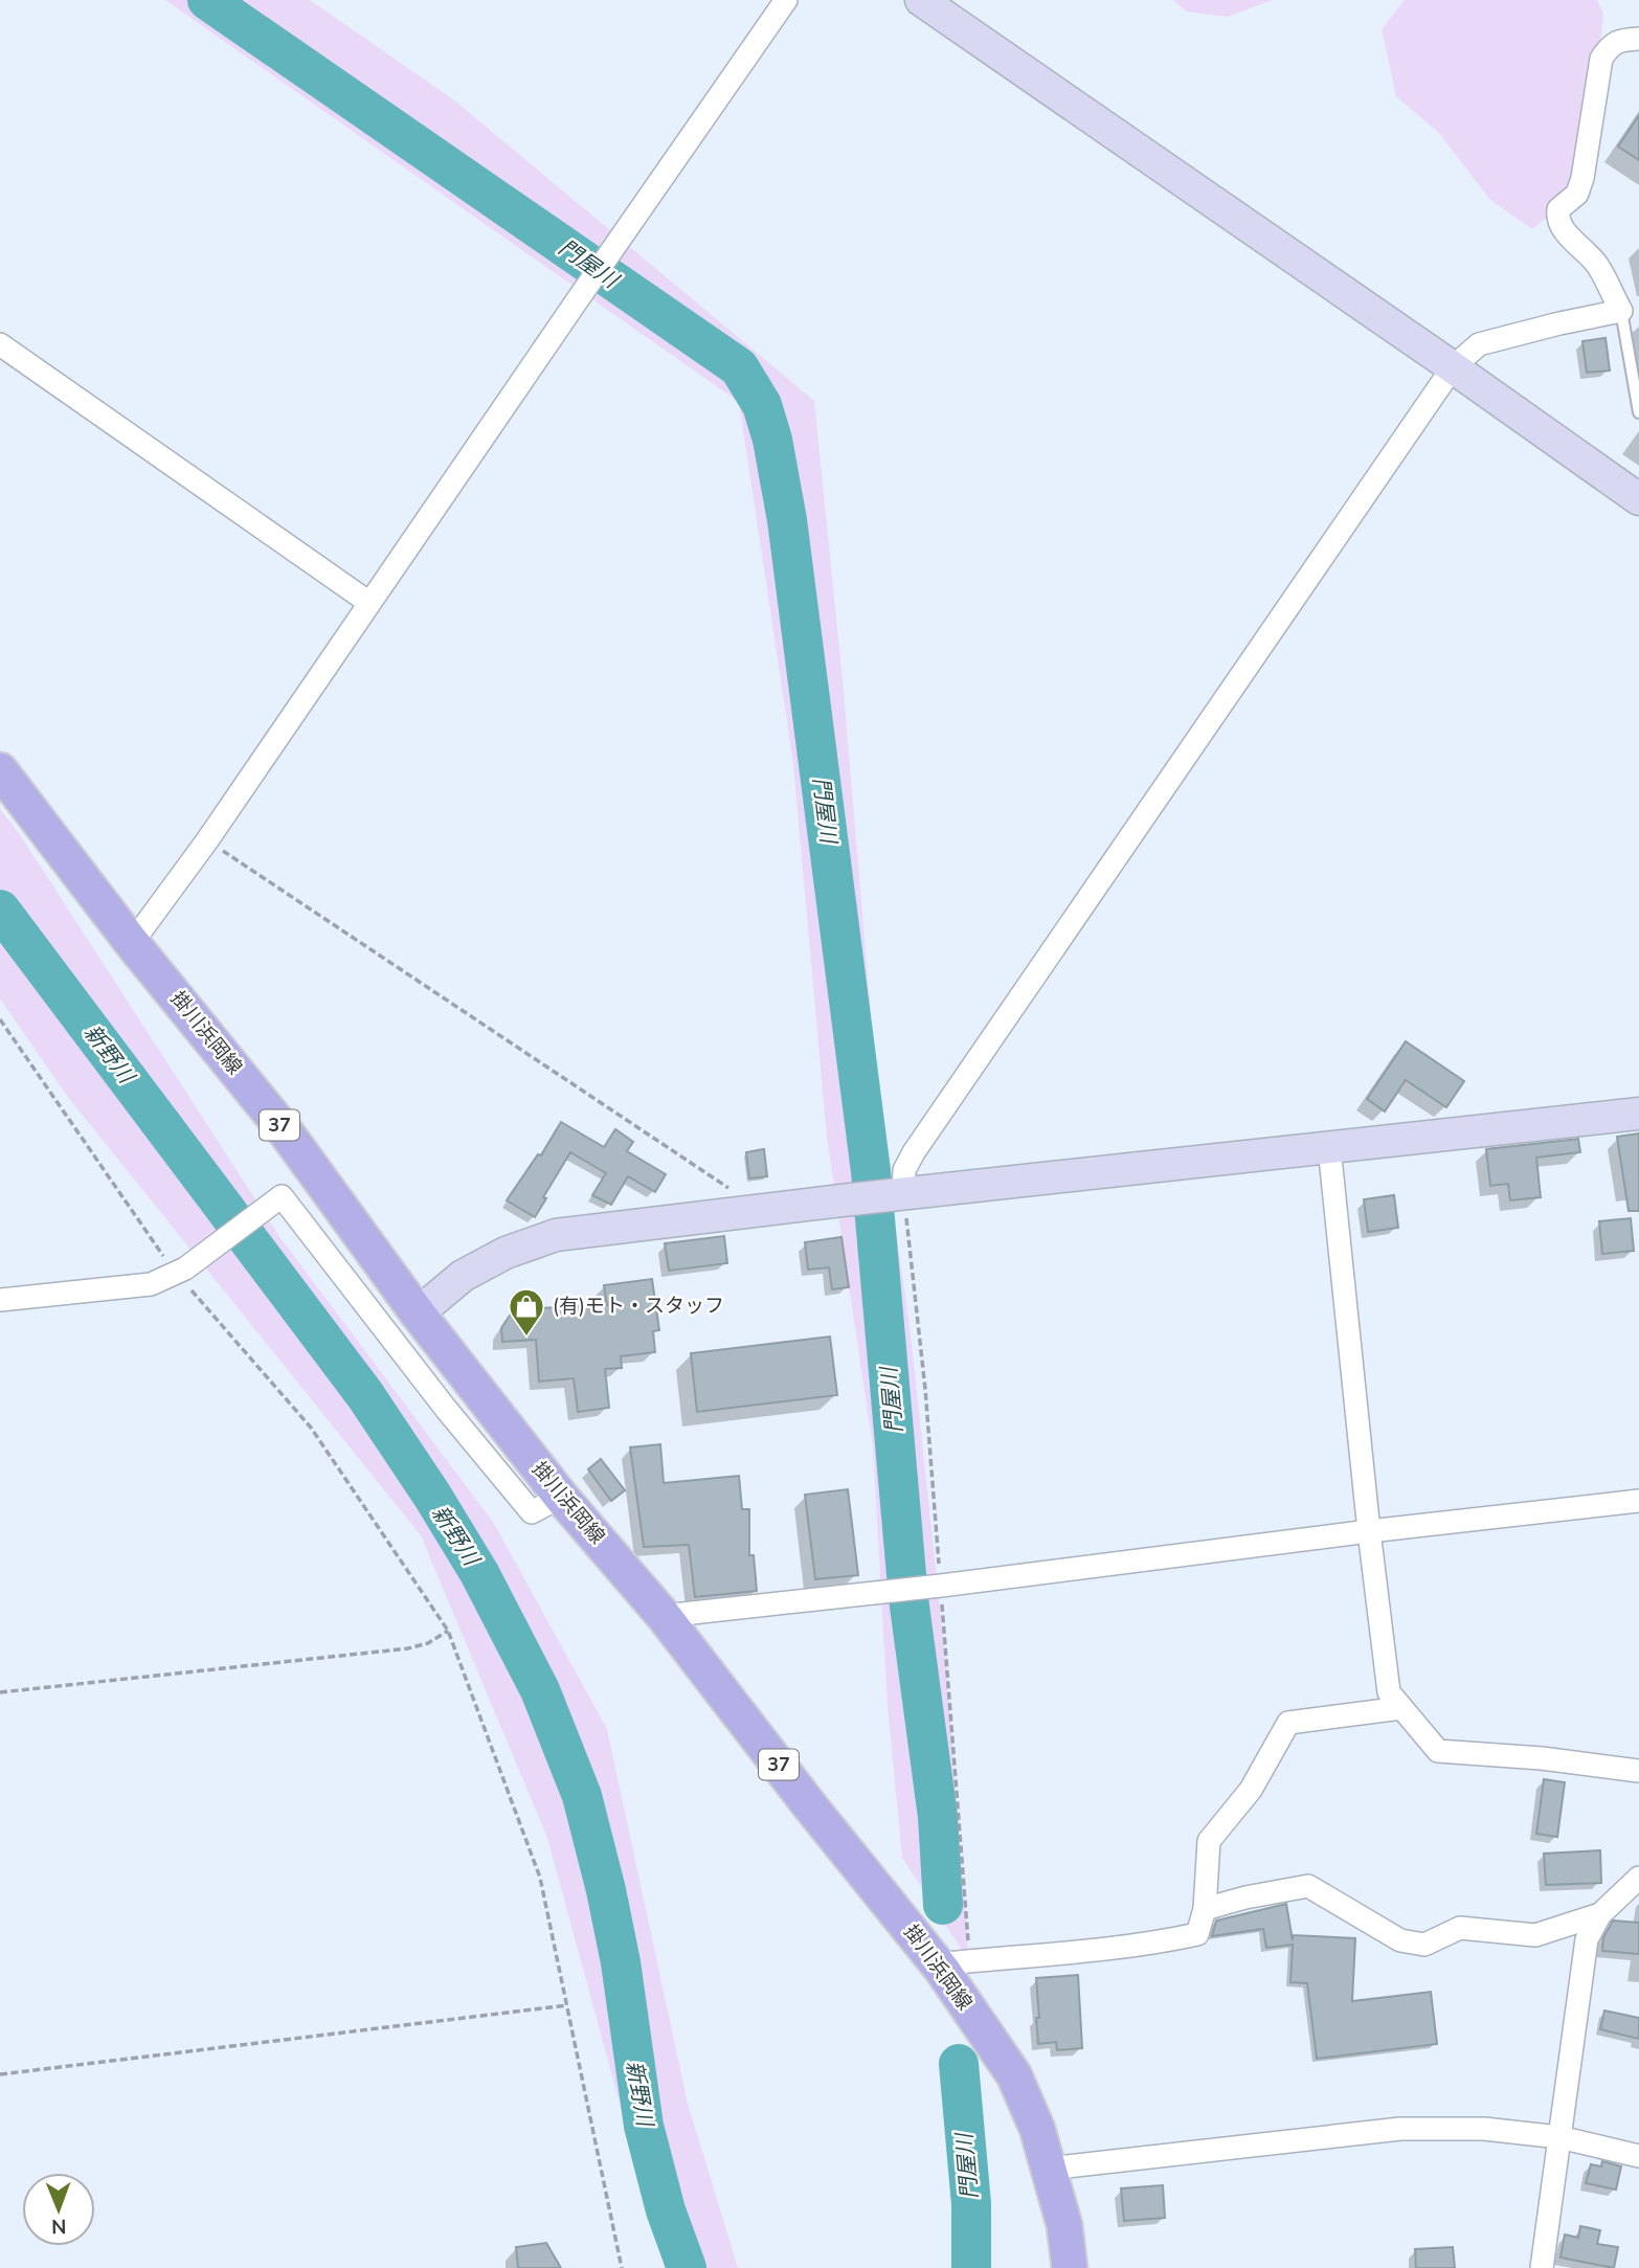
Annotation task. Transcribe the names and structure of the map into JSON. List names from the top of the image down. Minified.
{"streets":{"main road":["掛川浜岡線","37"]},"water":["門屋川","新野川"],"places":{"shop":["(有)モト・スタッフ"]},"north":"bottom"}
